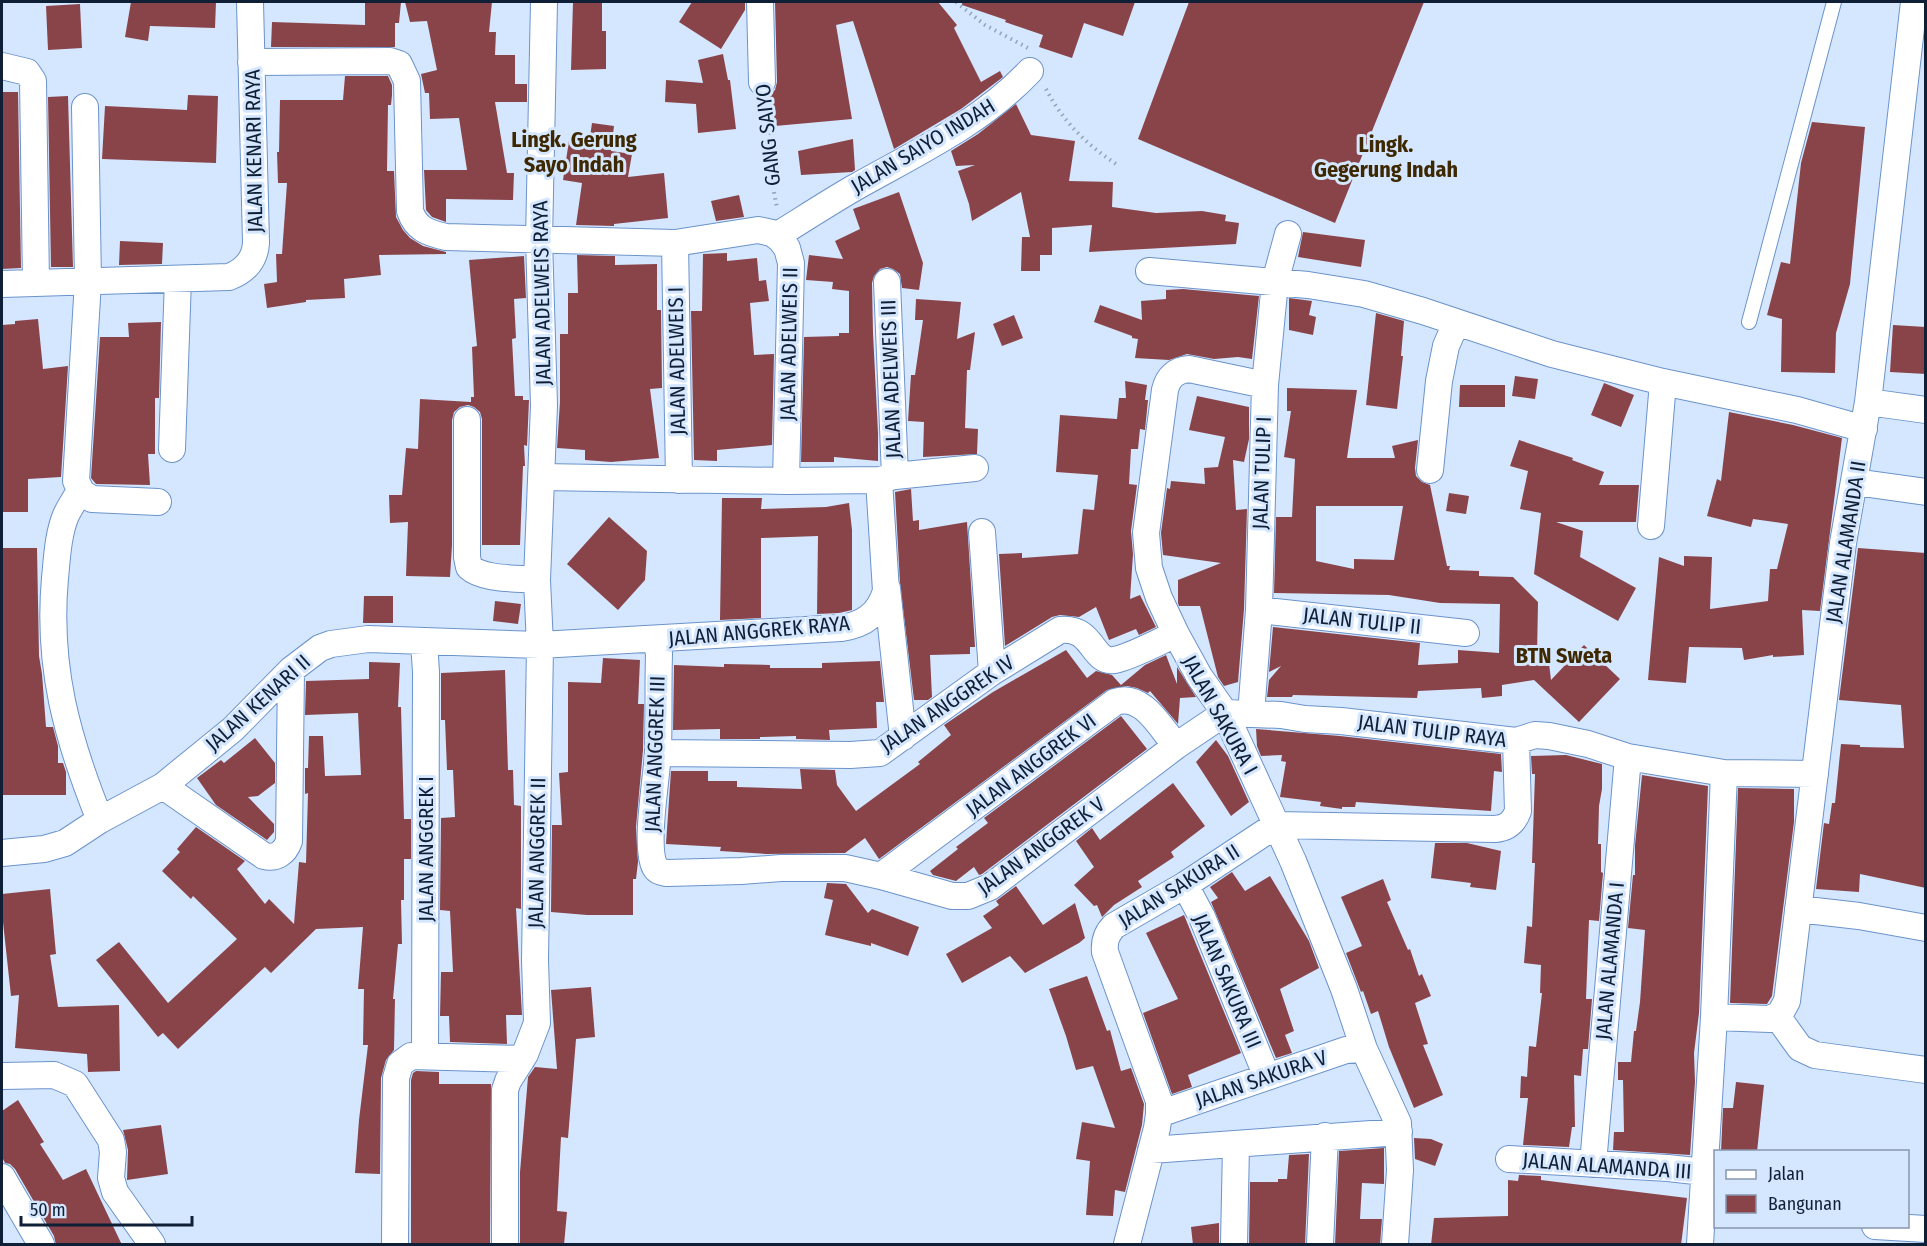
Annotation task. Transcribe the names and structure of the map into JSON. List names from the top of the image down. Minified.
{"streets":{"street":["GANG SAIYO","JALAN SAIYO INDAH","JALAN KENARI RAYA","JALAN ADELWEIS RAYA","JALAN ADELWEIS II","JALAN ADELWEIS I","JALAN ADELWEIS III","JALAN TULIP I","JALAN ALAMANDA II","JALAN TULIP II","JALAN ANGGREK RAYA","JALAN KENARI II","JALAN ANGGREK IV","JALAN SAKURA I","JALAN TULIP RAYA","JALAN ANGGREK III","JALAN ANGGREK VI","JALAN ANGGREK V","JALAN ANGGREK I","JALAN ANGGREK II","JALAN SAKURA II","JALAN ALAMANDA I","JALAN SAKURA III","JALAN SAKURA V","JALAN ALAMANDA III"]},"crossings":[["GANG SAIYO","JALAN SAIYO INDAH"],["GANG SAIYO","JALAN ADELWEIS II"],["JALAN SAIYO INDAH","JALAN ADELWEIS II"],["JALAN KENARI RAYA","JALAN ADELWEIS II"],["JALAN ADELWEIS RAYA","JALAN ADELWEIS II"],["JALAN ADELWEIS RAYA","JALAN ANGGREK RAYA"],["JALAN ADELWEIS RAYA","JALAN KENARI II"],["JALAN ADELWEIS RAYA","JALAN ANGGREK II"],["JALAN ADELWEIS II","JALAN ADELWEIS I"],["JALAN ADELWEIS III","JALAN ANGGREK RAYA"],["JALAN TULIP I","JALAN TULIP II"],["JALAN TULIP I","JALAN SAKURA I"],["JALAN TULIP I","JALAN TULIP RAYA"],["JALAN ALAMANDA II","JALAN TULIP RAYA"],["JALAN ANGGREK RAYA","JALAN KENARI II"],["JALAN ANGGREK RAYA","JALAN ANGGREK III"],["JALAN ANGGREK RAYA","JALAN ANGGREK II"],["JALAN KENARI II","JALAN ANGGREK I"],["JALAN KENARI II","JALAN ANGGREK II"],["JALAN ANGGREK IV","JALAN SAKURA I"],["JALAN ANGGREK IV","JALAN ANGGREK III"],["JALAN SAKURA I","JALAN TULIP RAYA"],["JALAN SAKURA I","JALAN ANGGREK V"],["JALAN SAKURA I","JALAN SAKURA II"],["JALAN SAKURA I","JALAN SAKURA V"],["JALAN TULIP RAYA","JALAN ANGGREK V"],["JALAN TULIP RAYA","JALAN ALAMANDA I"],["JALAN ANGGREK III","JALAN ANGGREK V"],["JALAN ANGGREK VI","JALAN ANGGREK V"],["JALAN SAKURA II","JALAN SAKURA III"],["JALAN SAKURA II","JALAN SAKURA V"],["JALAN ALAMANDA I","JALAN ALAMANDA III"],["JALAN SAKURA III","JALAN SAKURA V"]],"districts":["Lingk. Gerung Sayo Indah","Lingk. Gegerung Indah","BTN Sweta"],"legend":["Jalan","Bangunan"],"scale_bar":"50 m"}
